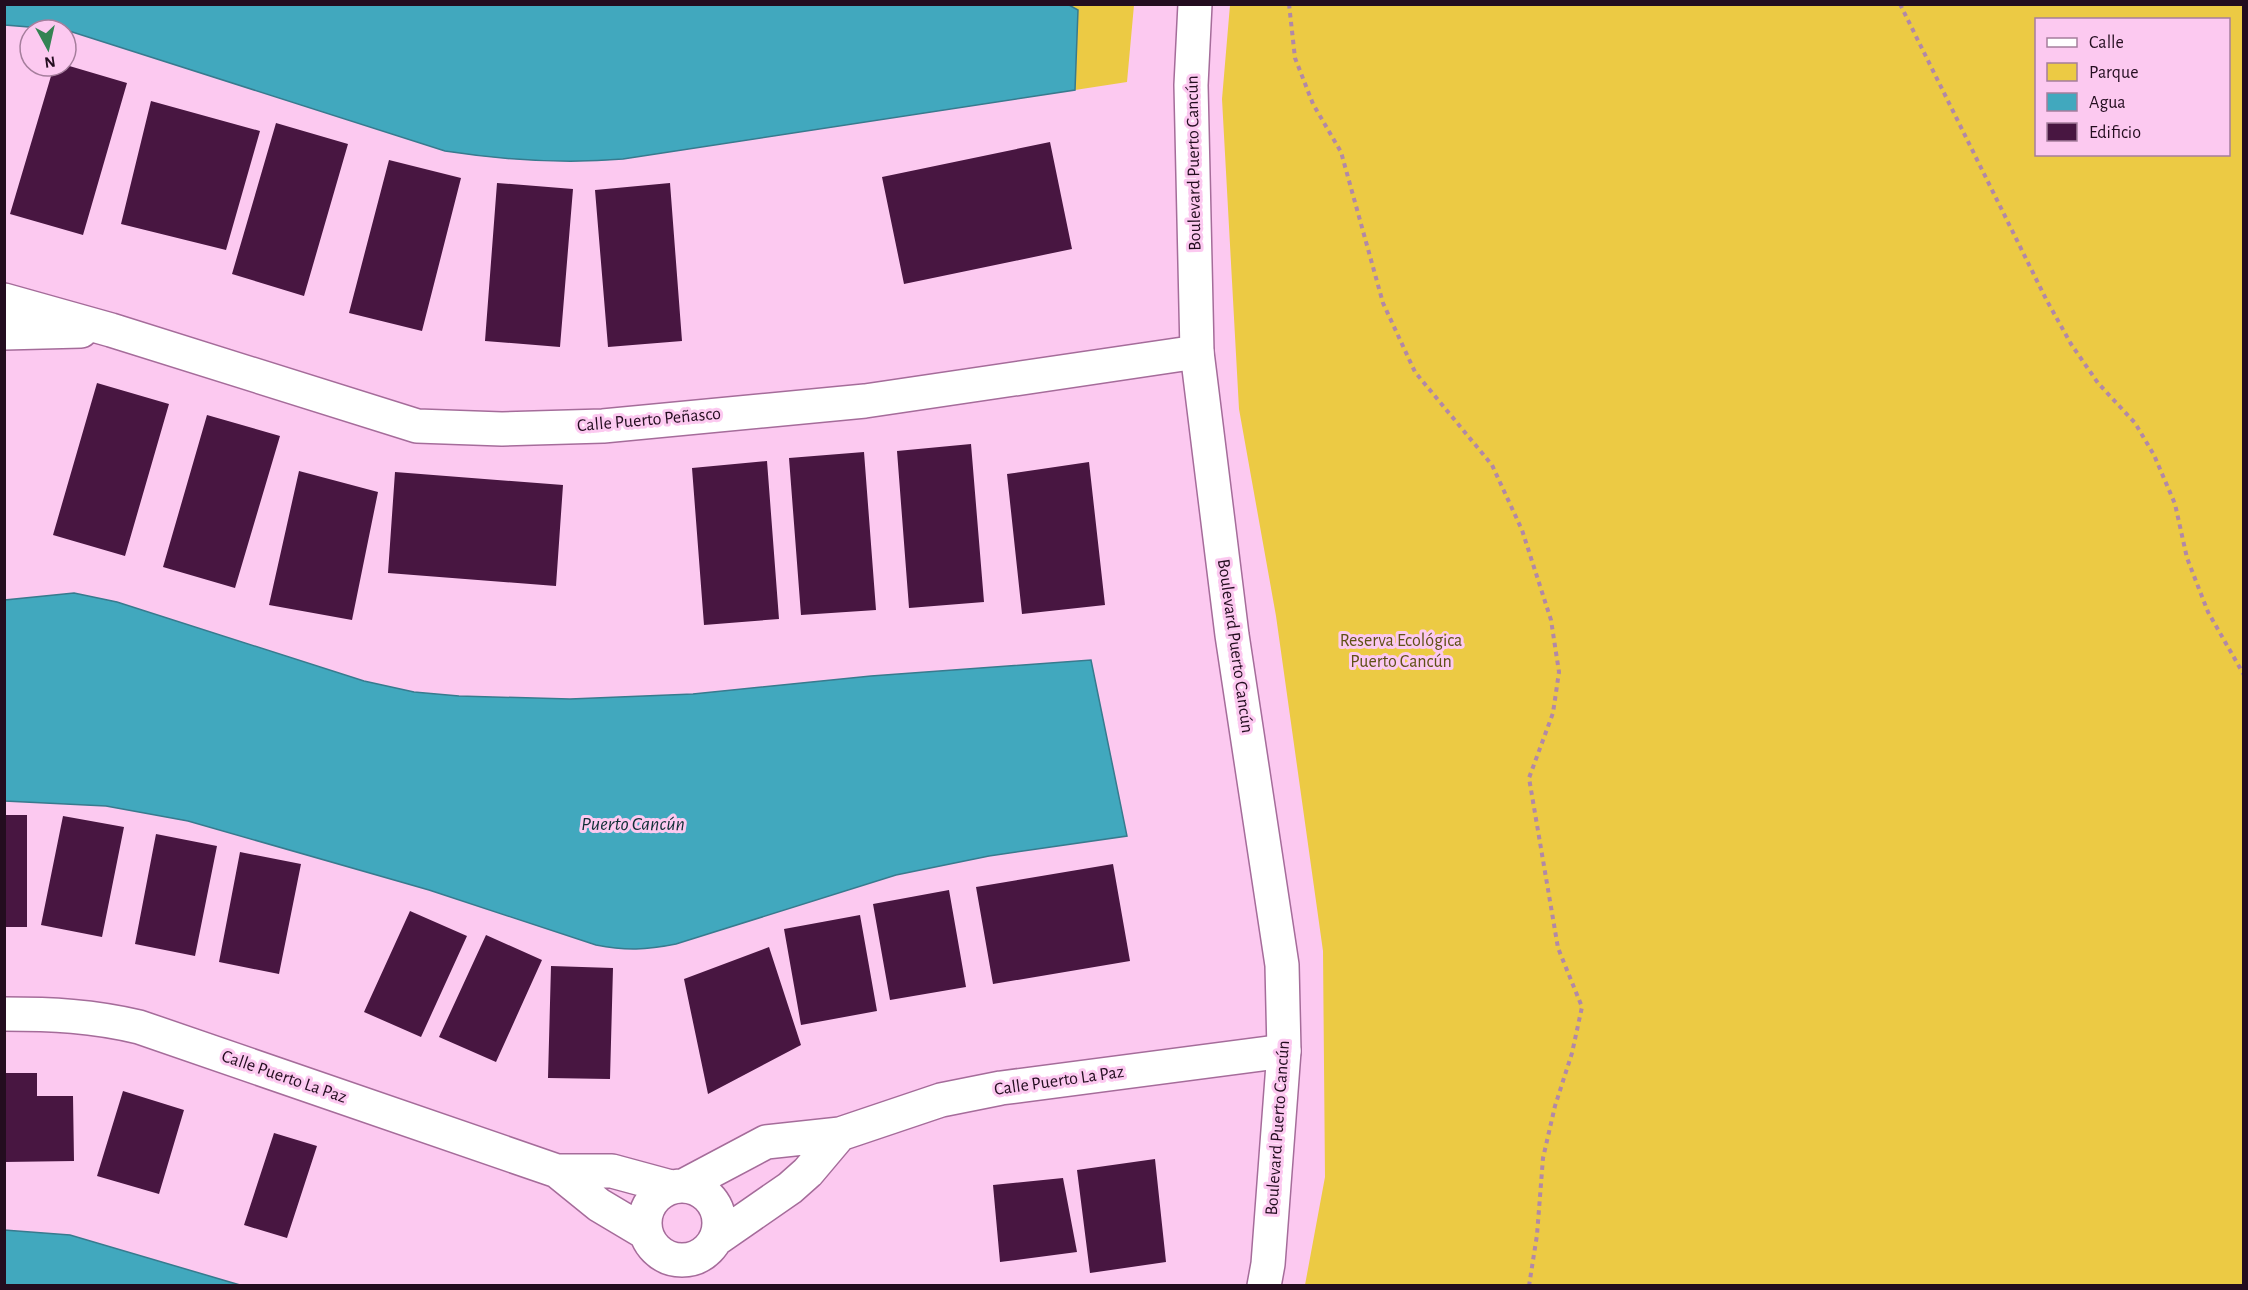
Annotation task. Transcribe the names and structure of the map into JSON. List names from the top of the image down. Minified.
{"streets":{"street":["Boulevard Puerto Cancún","Calle Puerto Peñasco","Calle Puerto La Paz"]},"crossings":[["Boulevard Puerto Cancún","Calle Puerto Peñasco"],["Boulevard Puerto Cancún","Calle Puerto La Paz"]],"water":["Puerto Cancún"],"parks":["Reserva Ecológica Puerto Cancún"],"legend":["Calle","Parque","Agua","Edificio"],"north":"bottom"}
